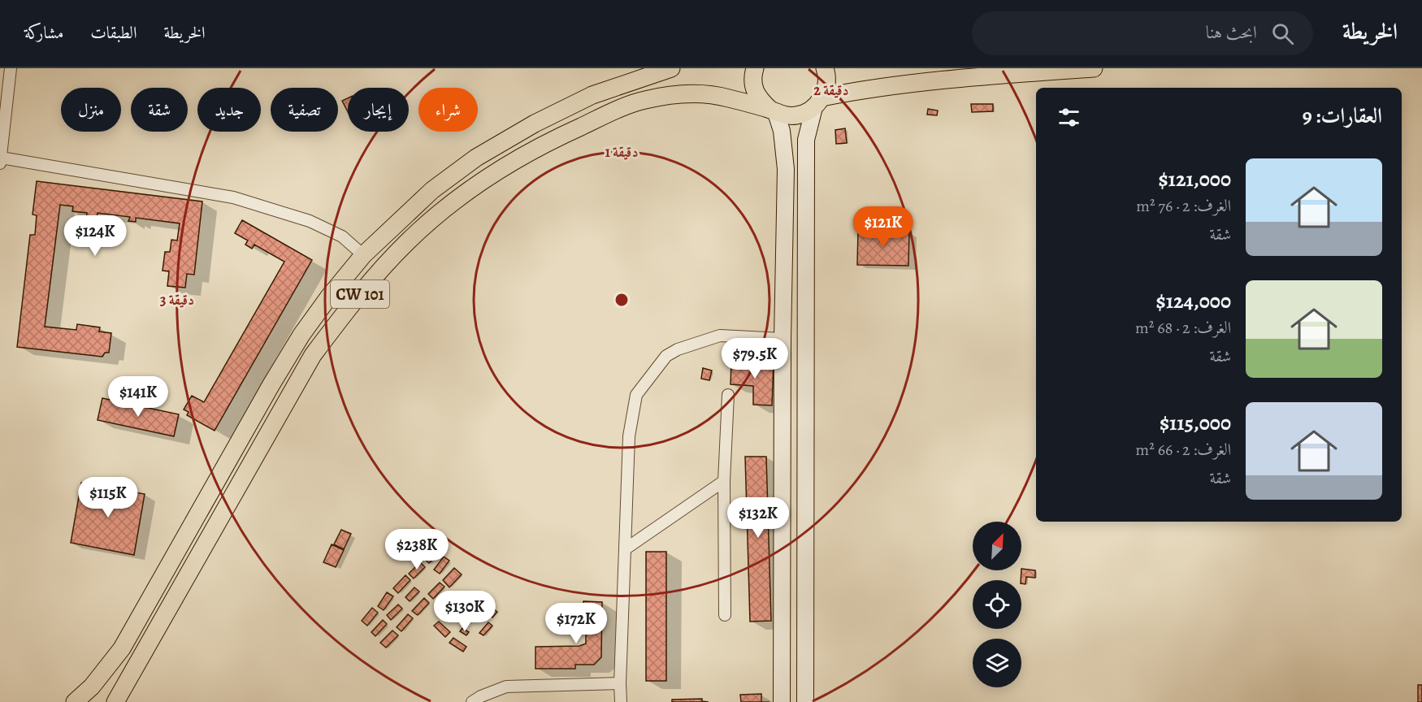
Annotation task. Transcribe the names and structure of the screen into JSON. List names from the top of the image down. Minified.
{"streets":{"main road":["CW 101"]},"north":"top right","page":{"header":"الخريطة","search":"ابحث هنا","nav":["الخريطة","الطبقات","مشاركة"],"chip":["شراء","إيجار","تصفية","جديد","شقة","منزل"],"heading":"العقارات: 9","list":[{"name":"$121,000","note":"الغرف: 2 · 76 m² · شقة"},{"name":"$124,000","note":"الغرف: 2 · 68 m² · شقة"},{"name":"$115,000","note":"الغرف: 2 · 66 m² · شقة"}],"price":["$121K","$124K","$79.5K","$141K","$115K","$132K","$238K","$130K","$172K"]},"rings":["2 دقيقة","1 دقيقة","3 دقيقة"]}
